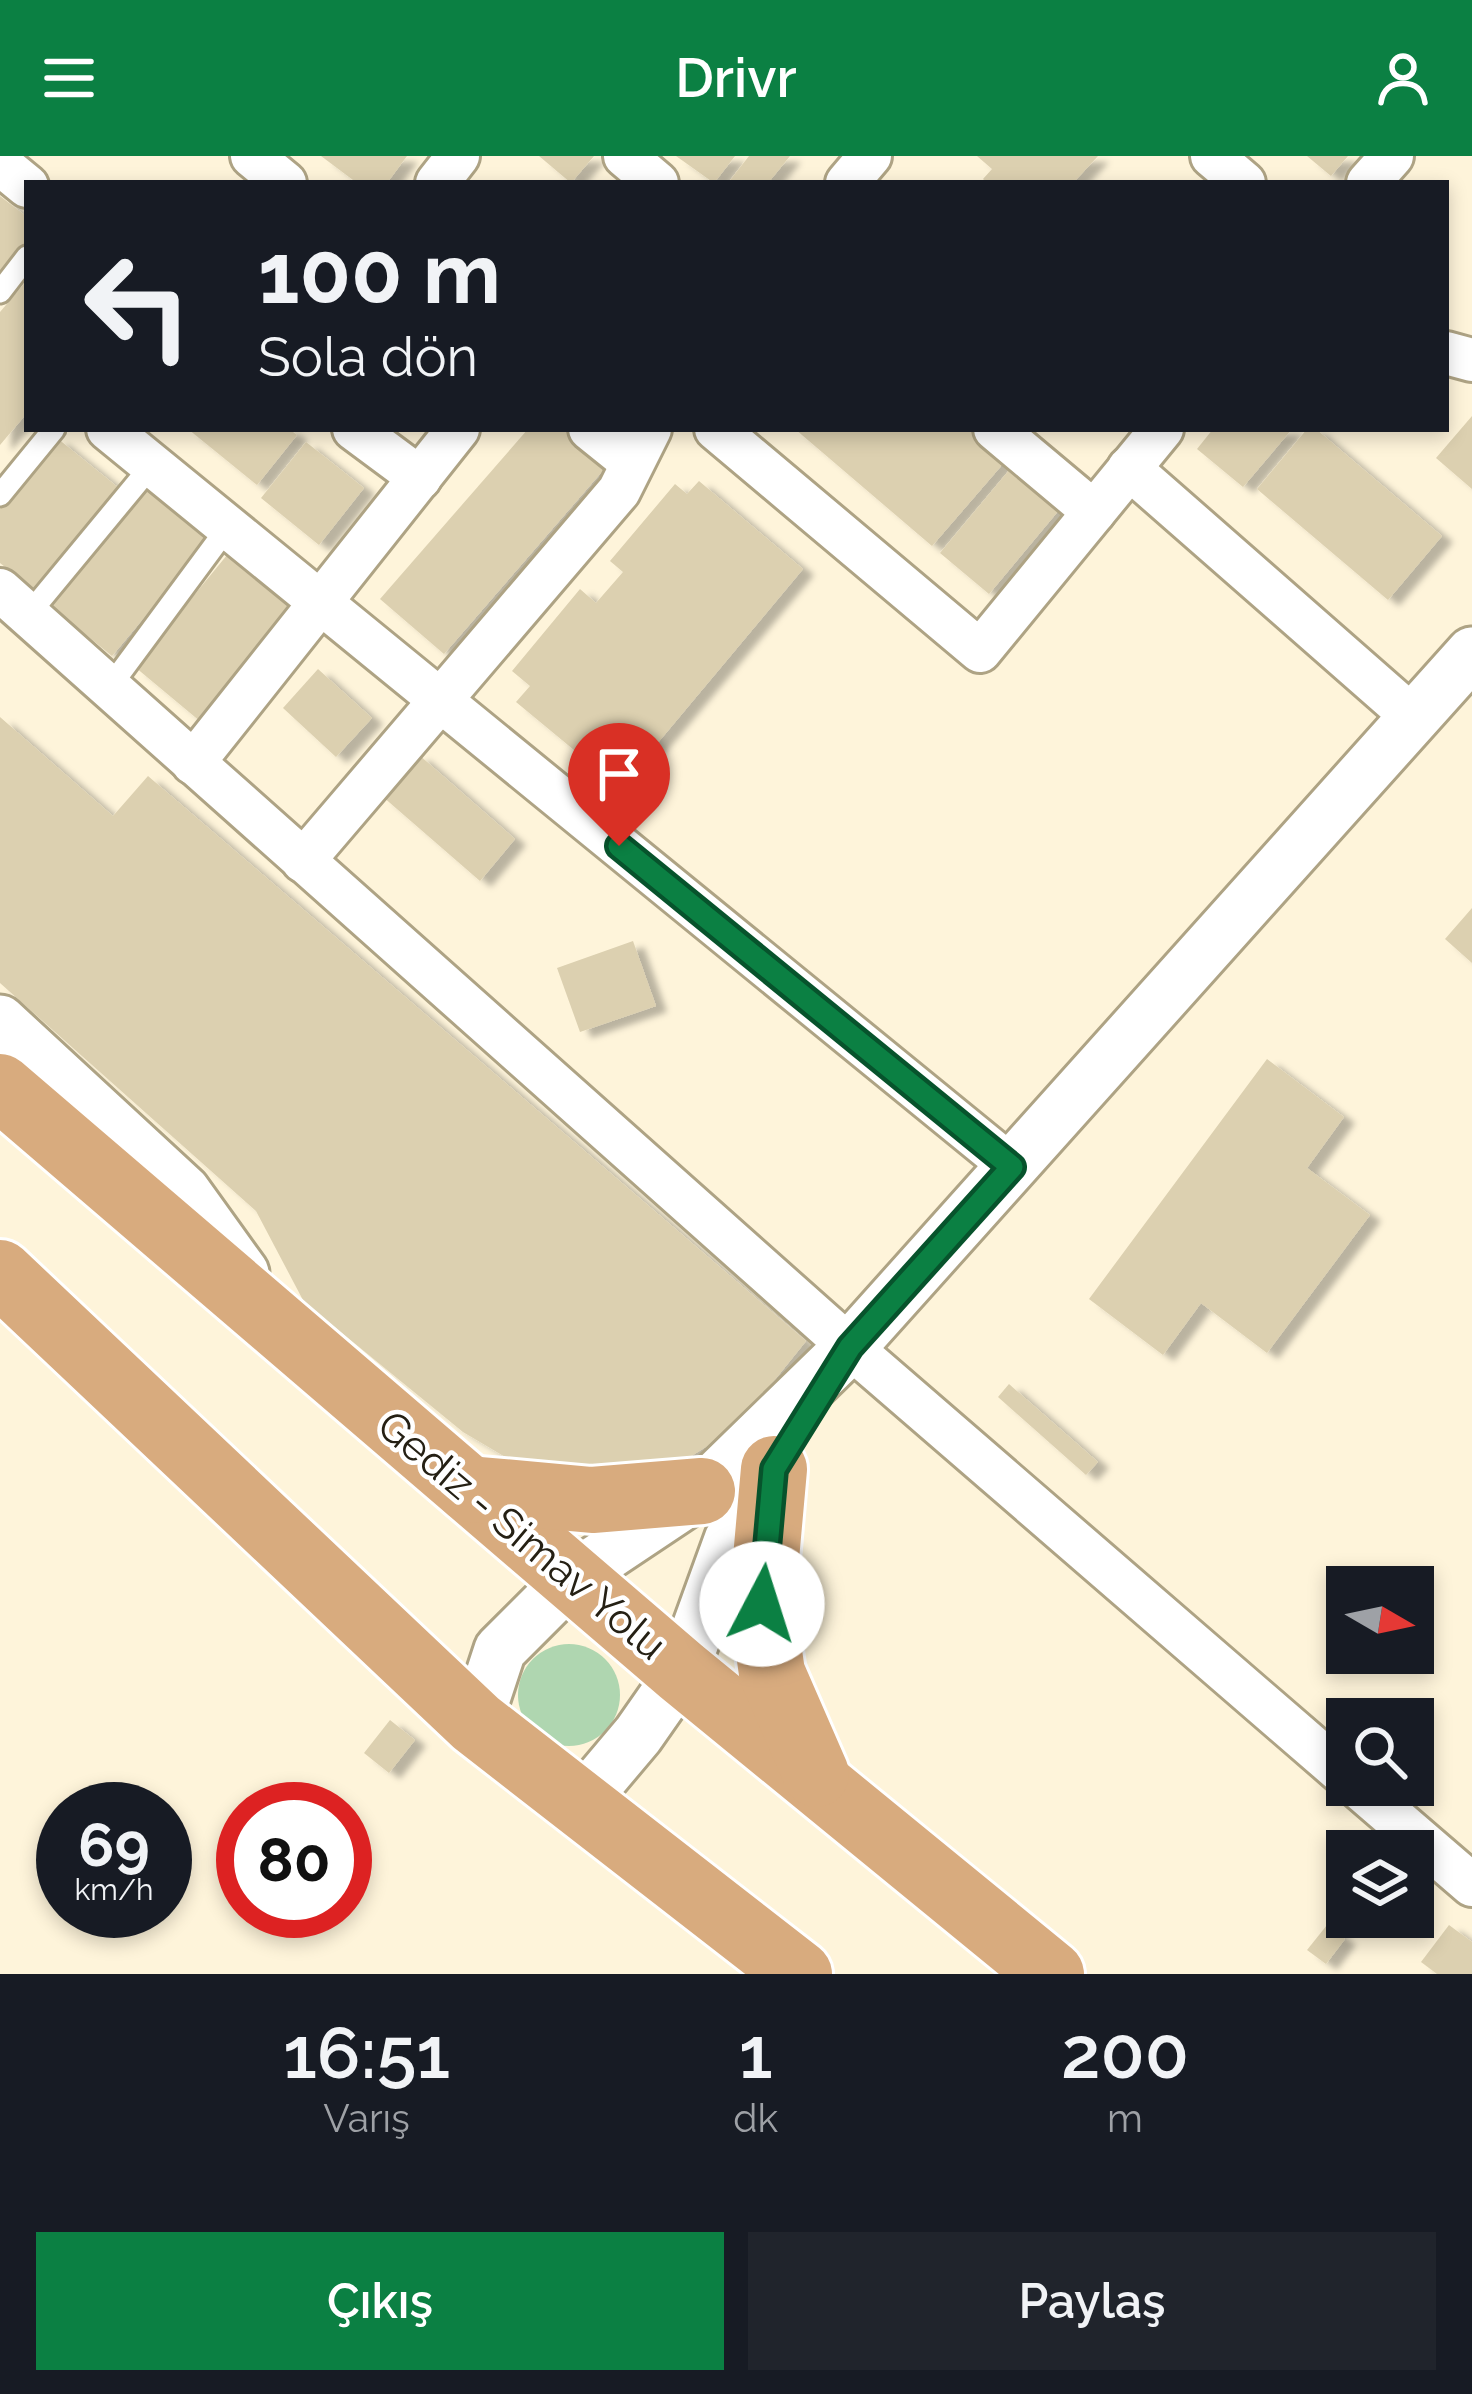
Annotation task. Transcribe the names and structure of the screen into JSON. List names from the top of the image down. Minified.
{"streets":{"highway":["Gediz - Simav Yolu"]},"north":"right","page":{"header":"Drivr","turn":["100 m","Sola dön"],"speed":"69 km/h","limit":"80","eta":["16:51","Varış","1","dk","200","m"],"buttons":["Çıkış","Paylaş"]}}
